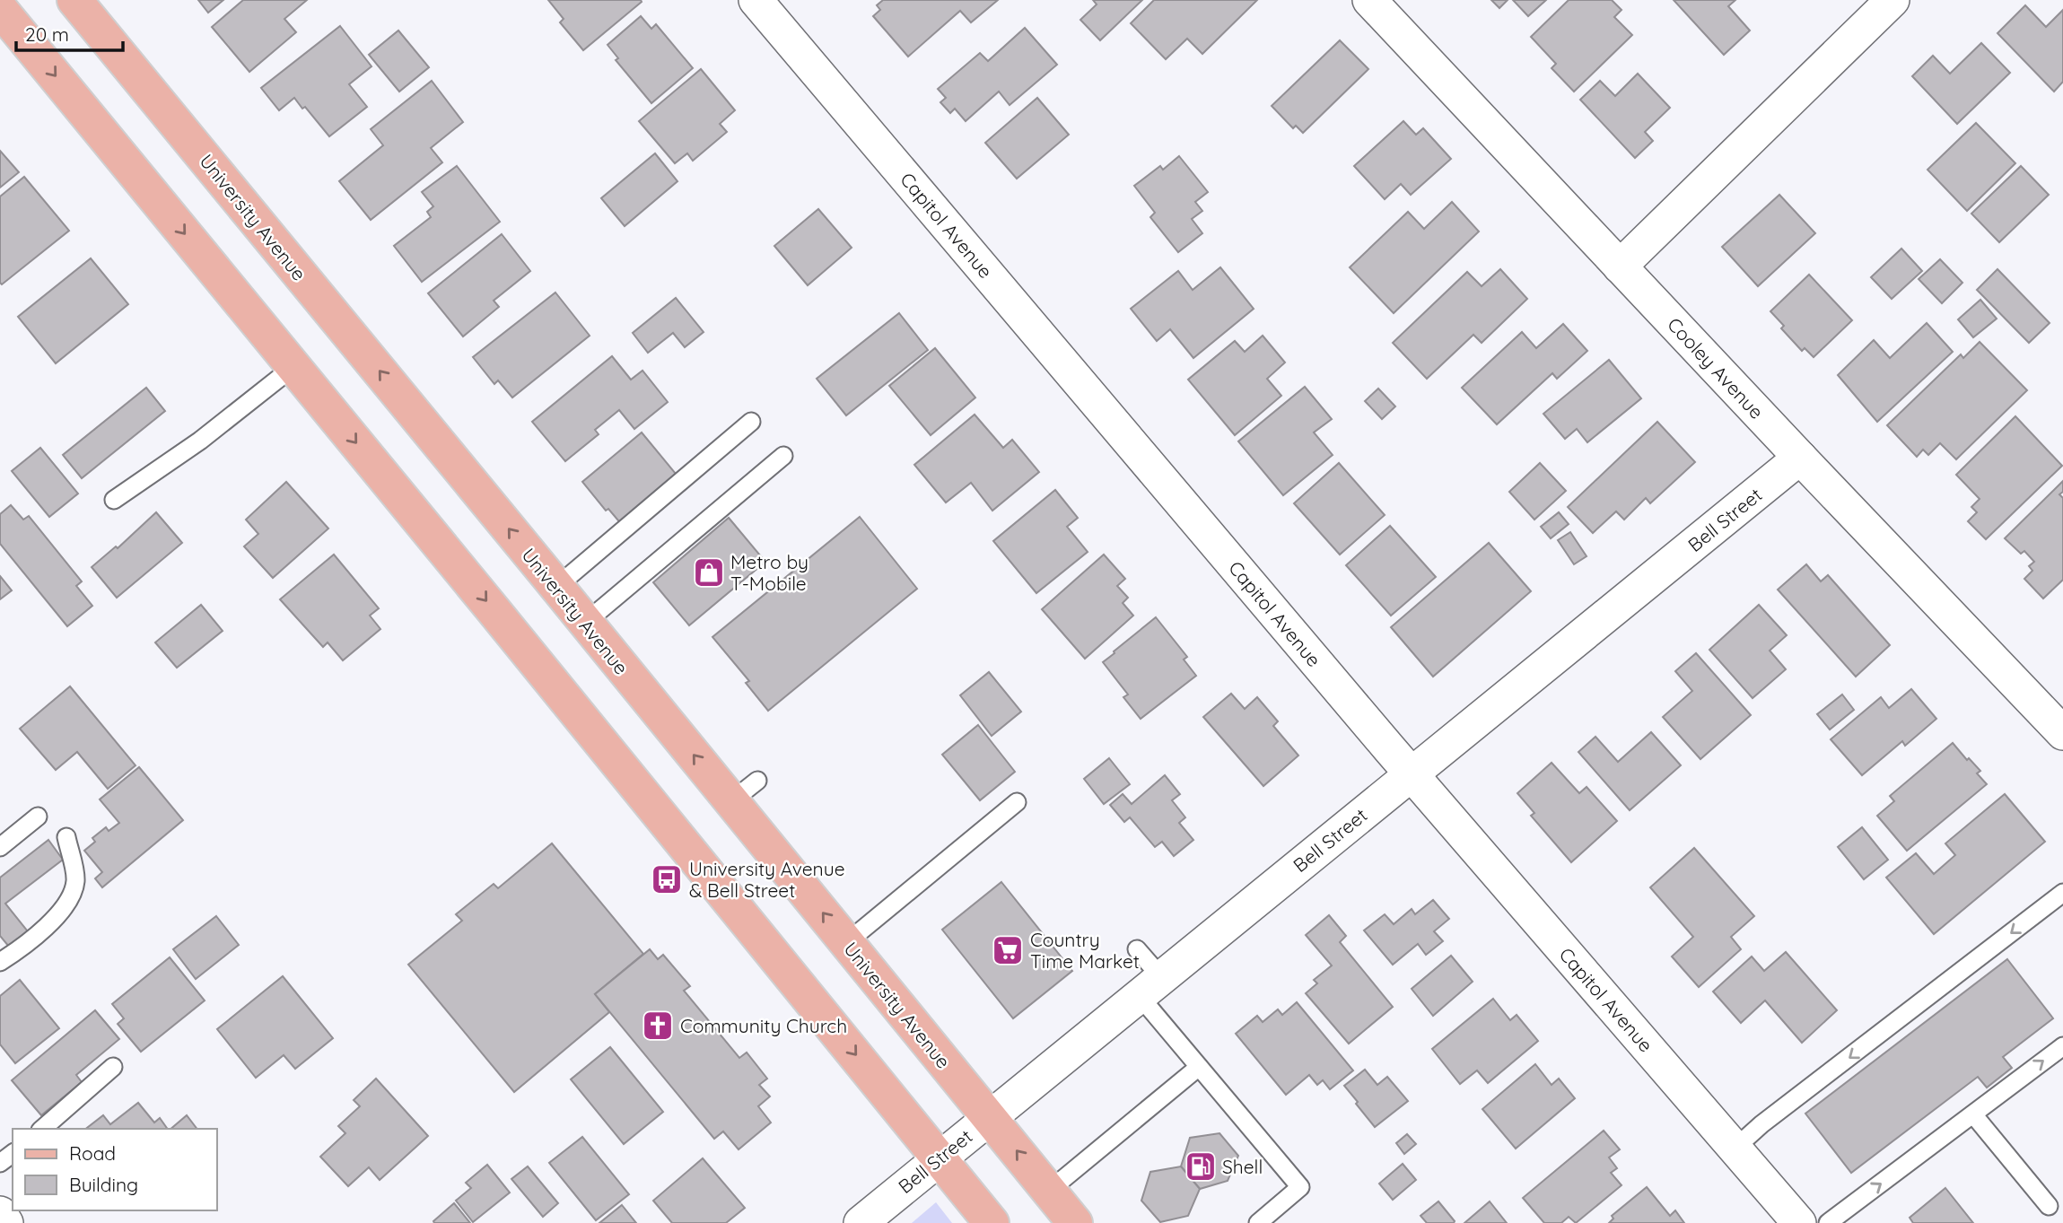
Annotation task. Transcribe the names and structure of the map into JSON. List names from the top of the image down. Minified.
{"streets":{"main road":["University Avenue"],"street":["Capitol Avenue","Cooley Avenue","Bell Street"]},"crossings":[["University Avenue","Bell Street"],["Capitol Avenue","Bell Street"],["Cooley Avenue","Bell Street"]],"places":{"shop":["Metro by T-Mobile"],"bus stop":["University Avenue & Bell Street"],"supermarket":["Country Time Market"],"church":["Community Church"],"fuel station":["Shell"]},"legend":["Road","Building"],"scale_bar":"20 m"}
